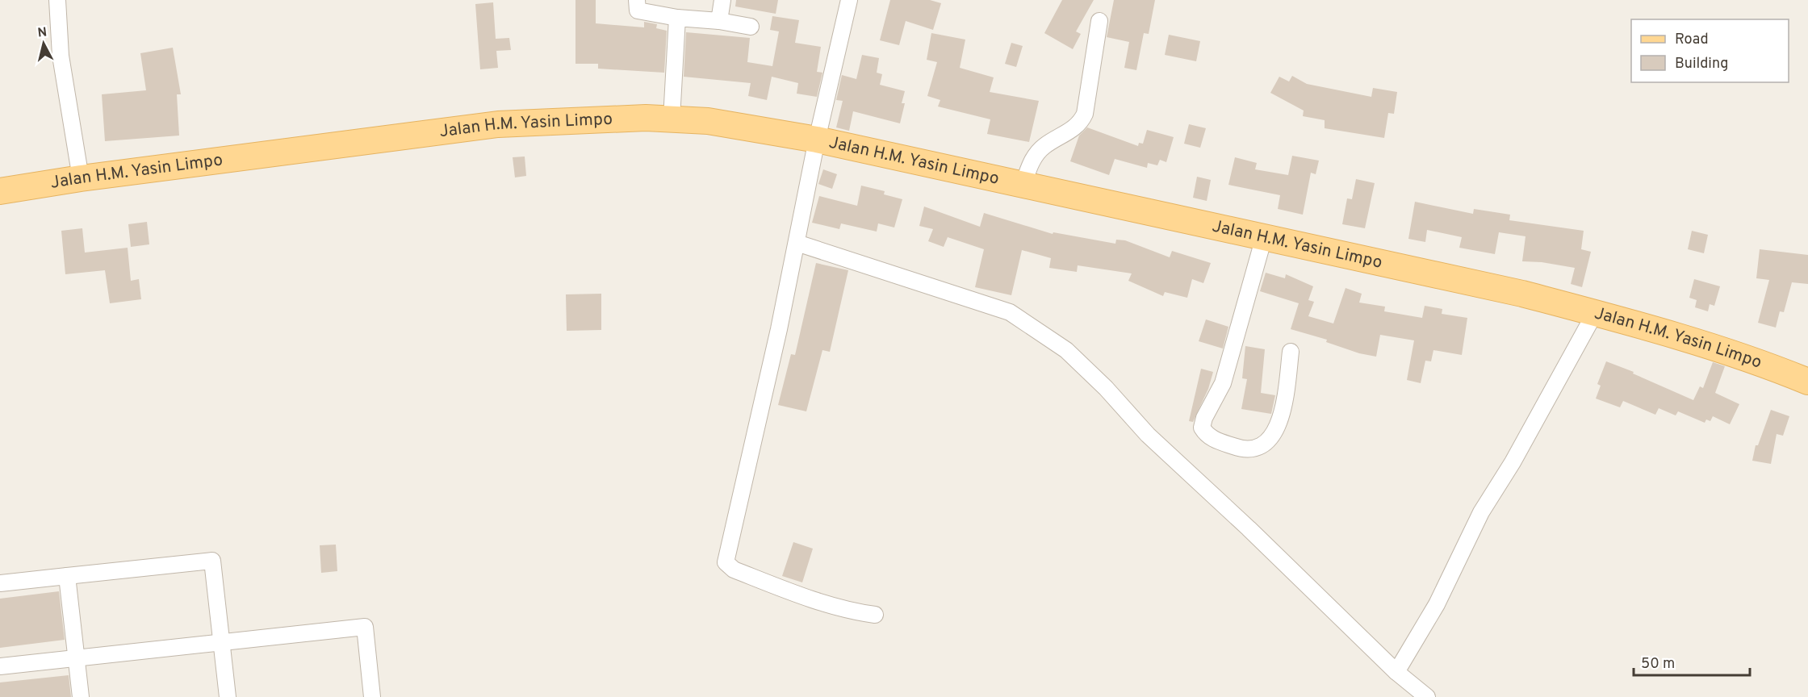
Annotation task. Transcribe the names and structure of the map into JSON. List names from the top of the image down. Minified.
{"streets":{"main road":["Jalan H.M. Yasin Limpo"]},"legend":["Road","Building"],"scale_bar":"50 m","north":"top"}
